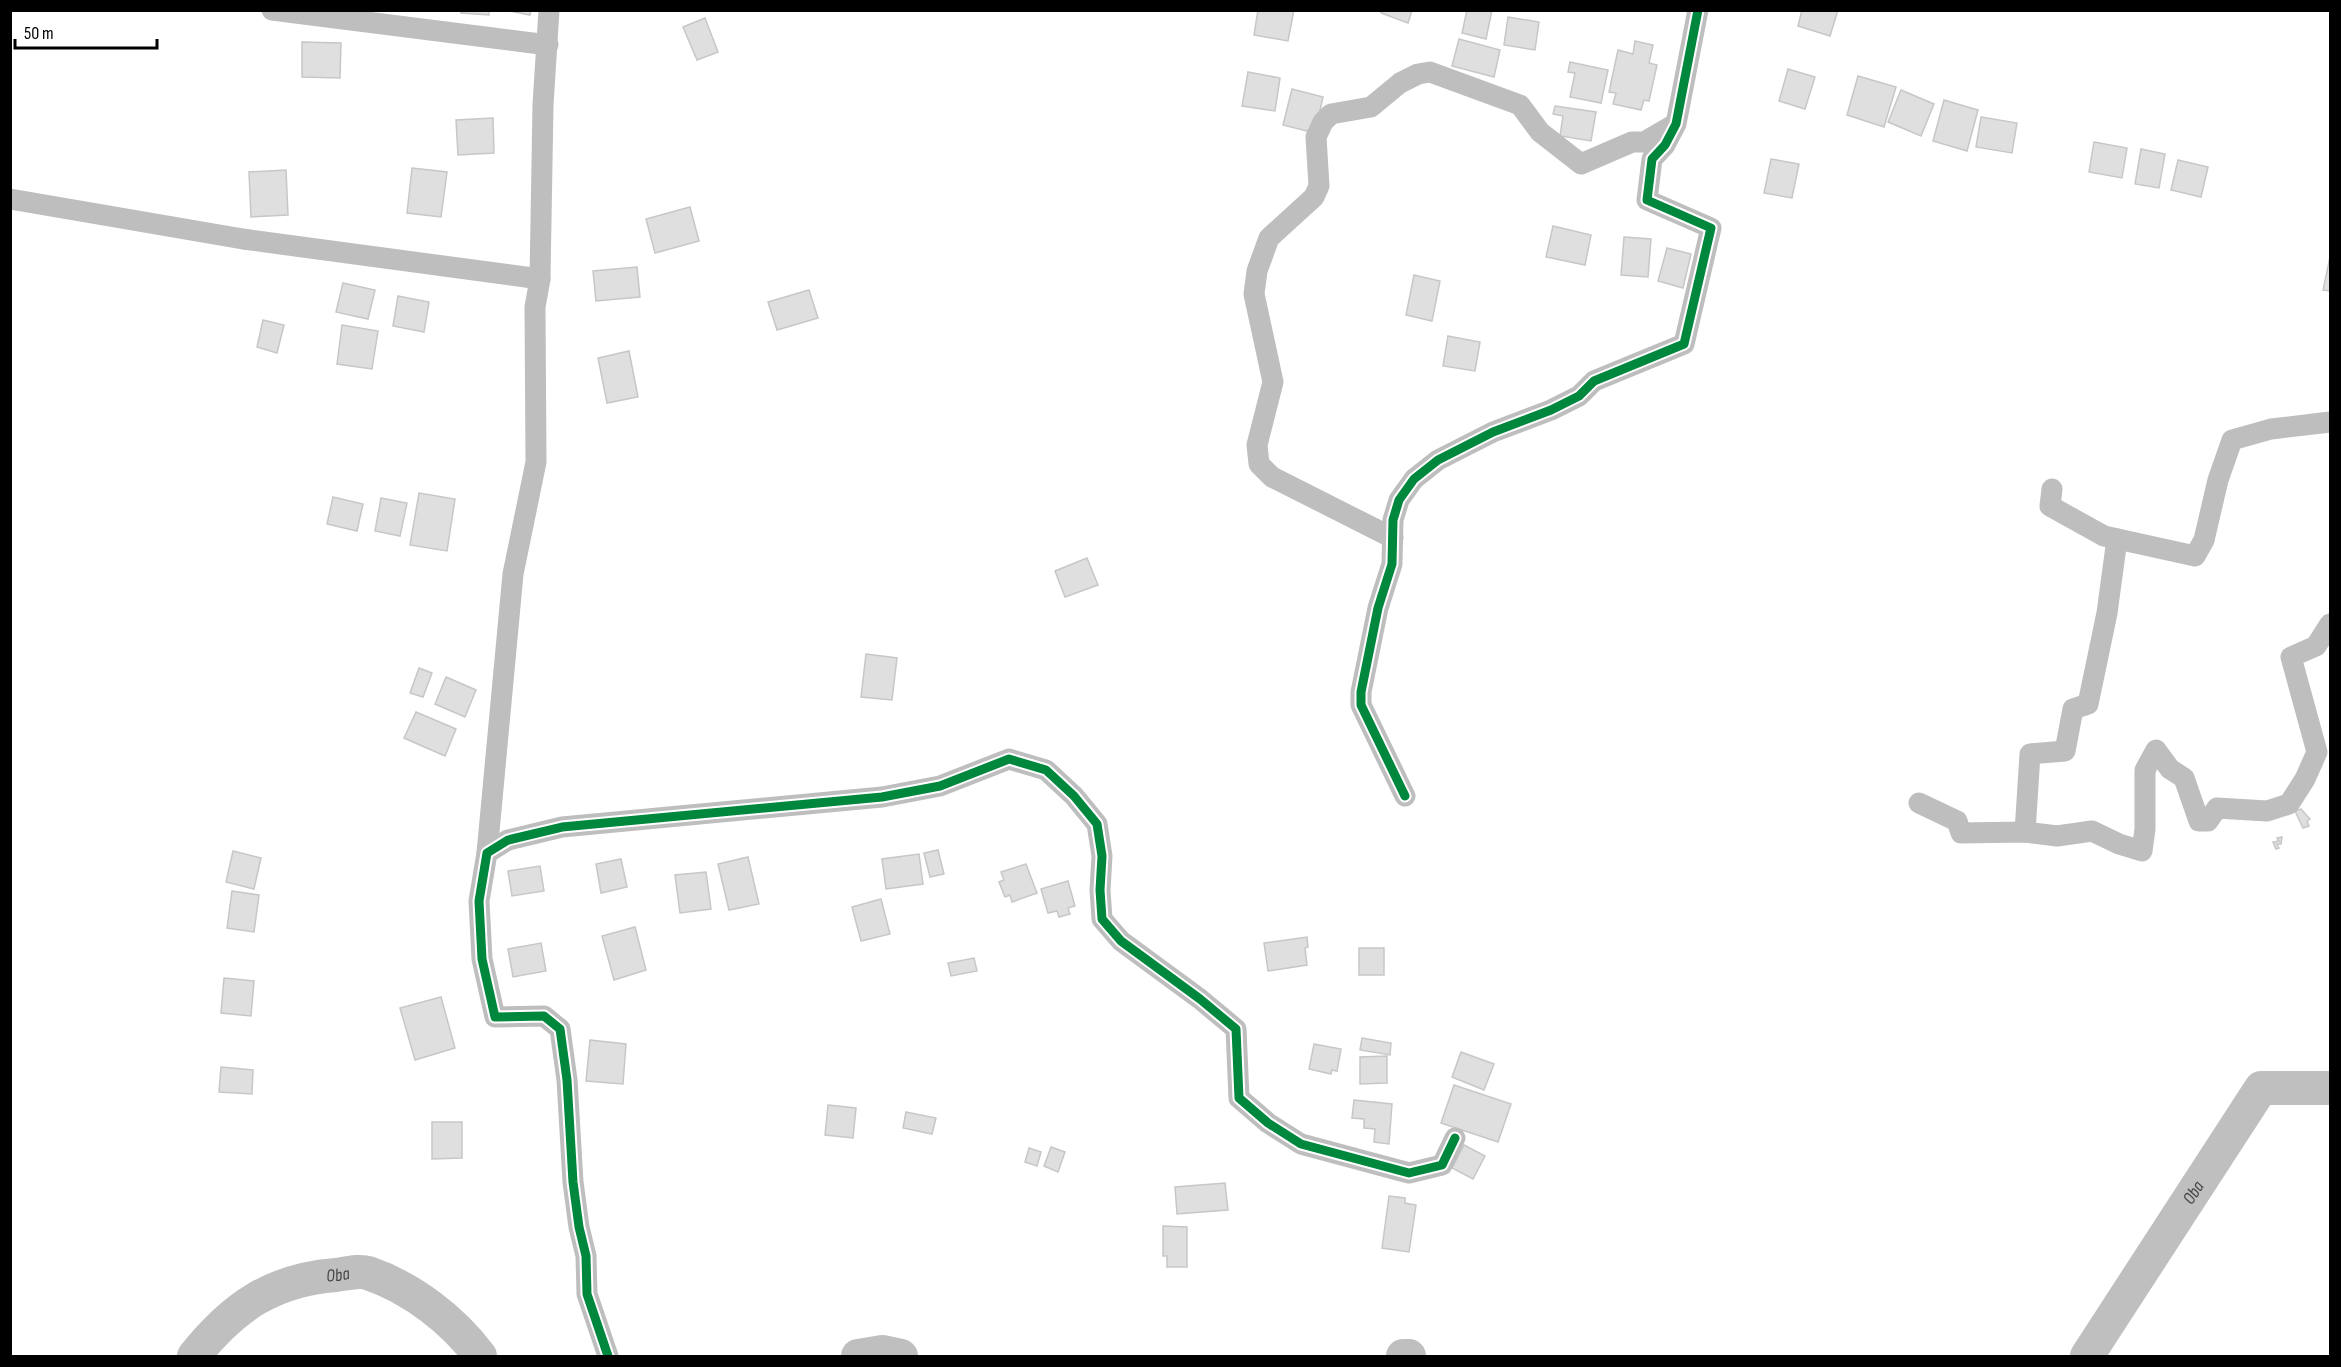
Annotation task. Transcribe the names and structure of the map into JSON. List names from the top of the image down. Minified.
{"water":["Oba"],"scale_bar":"50 m"}
